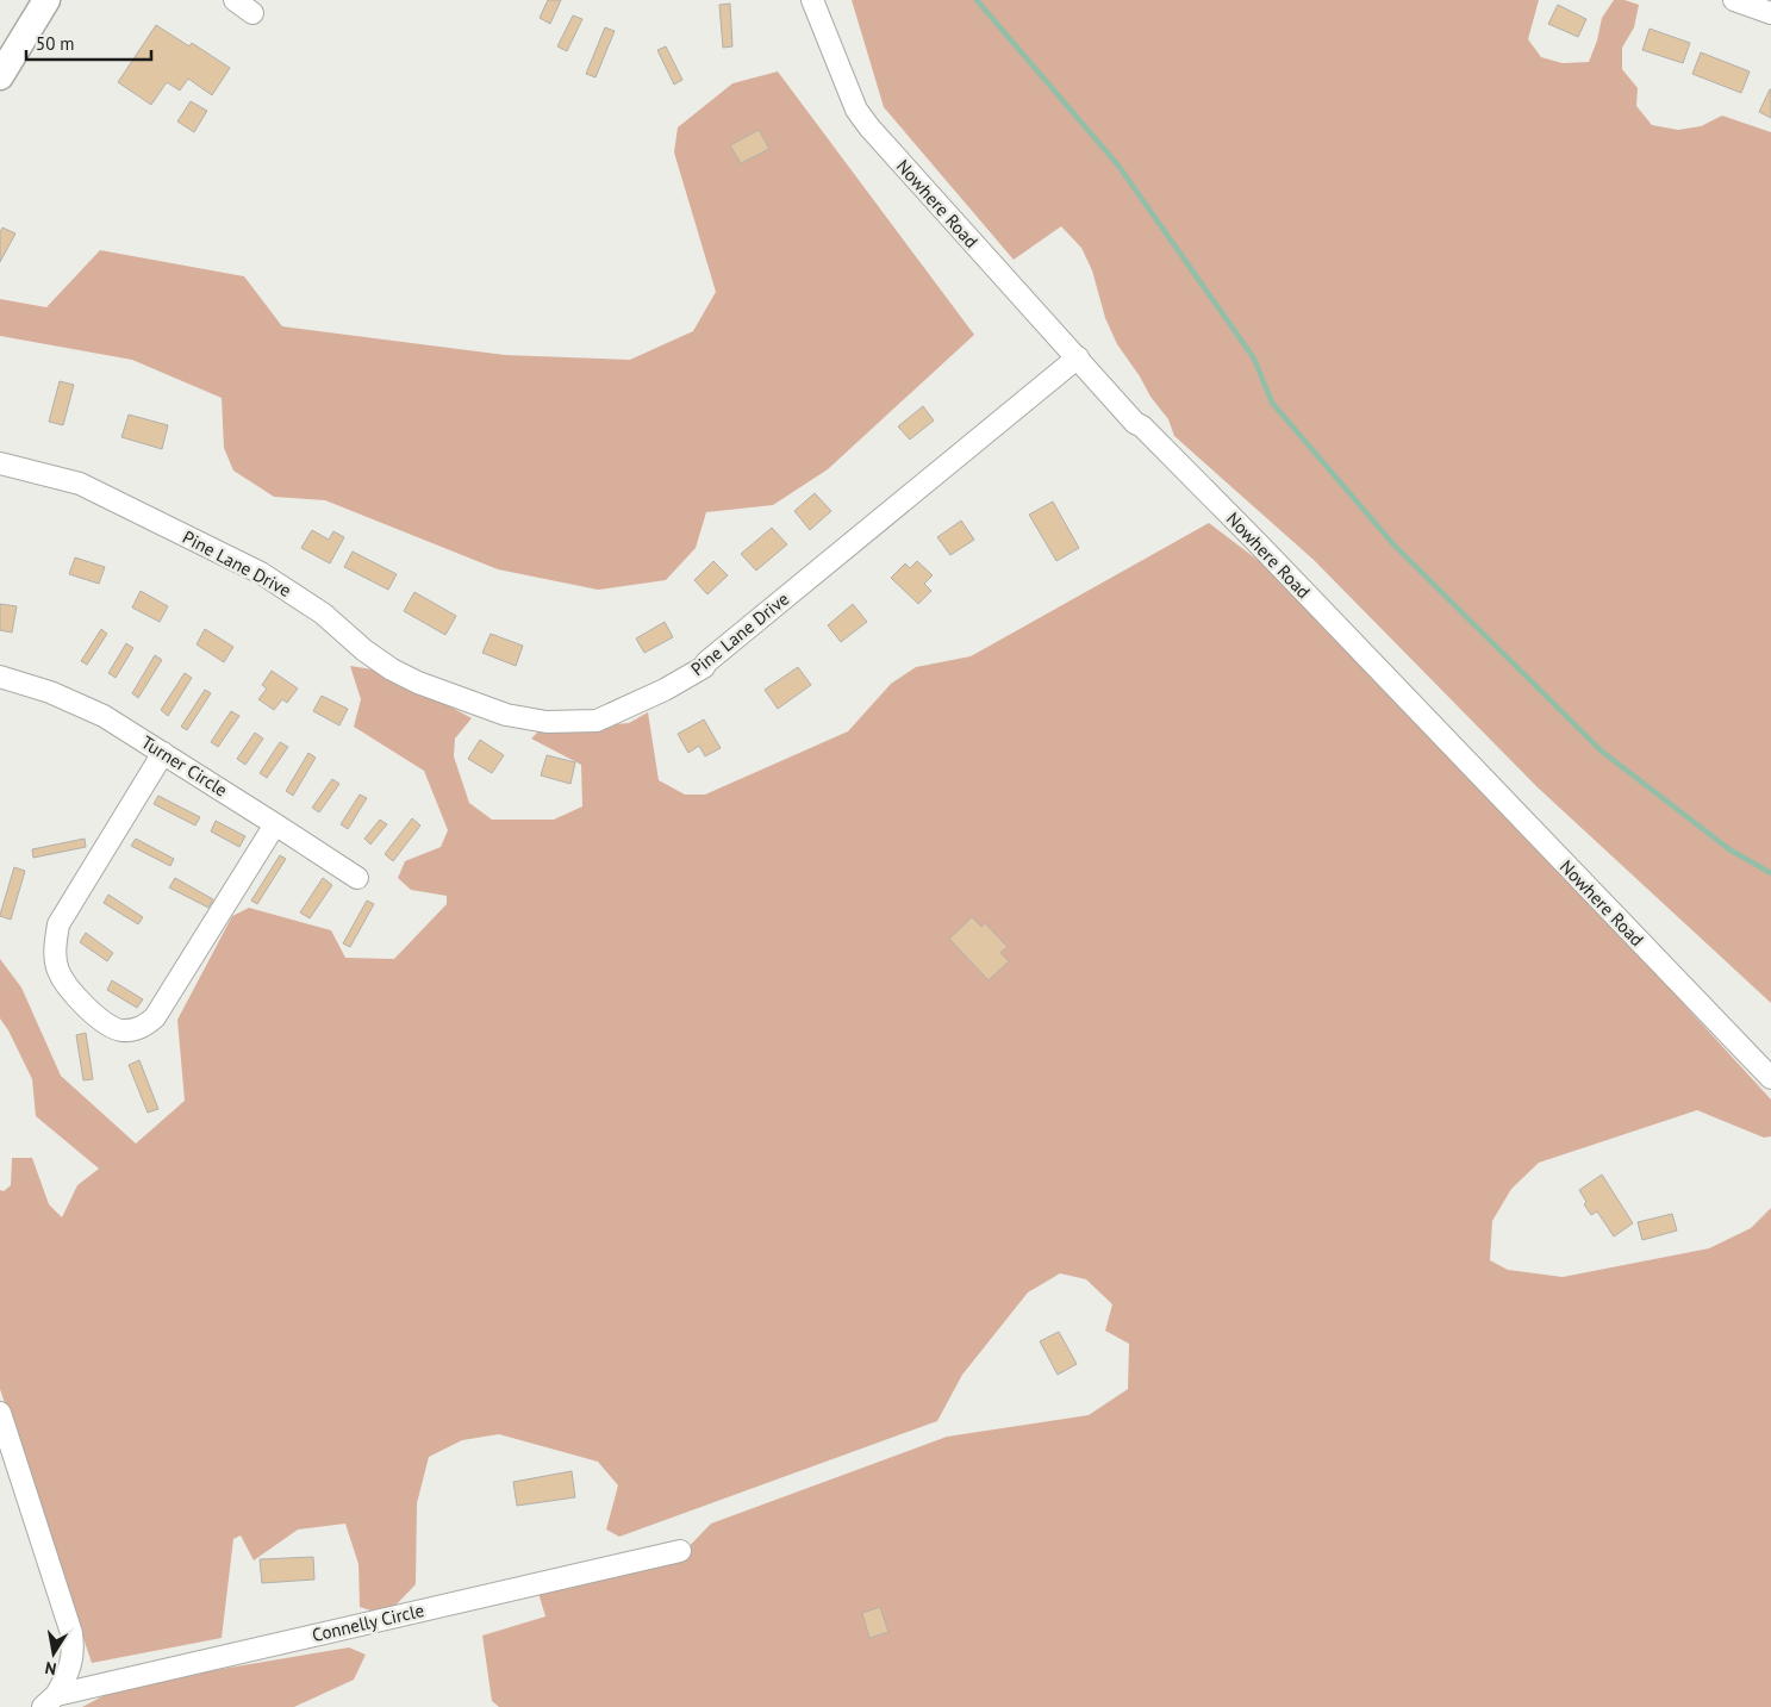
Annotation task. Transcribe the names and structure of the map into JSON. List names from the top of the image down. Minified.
{"streets":{"street":["Nowhere Road","Pine Lane Drive","Turner Circle","Connelly Circle"]},"crossings":[["Nowhere Road","Pine Lane Drive"]],"scale_bar":"50 m","north":"bottom"}
